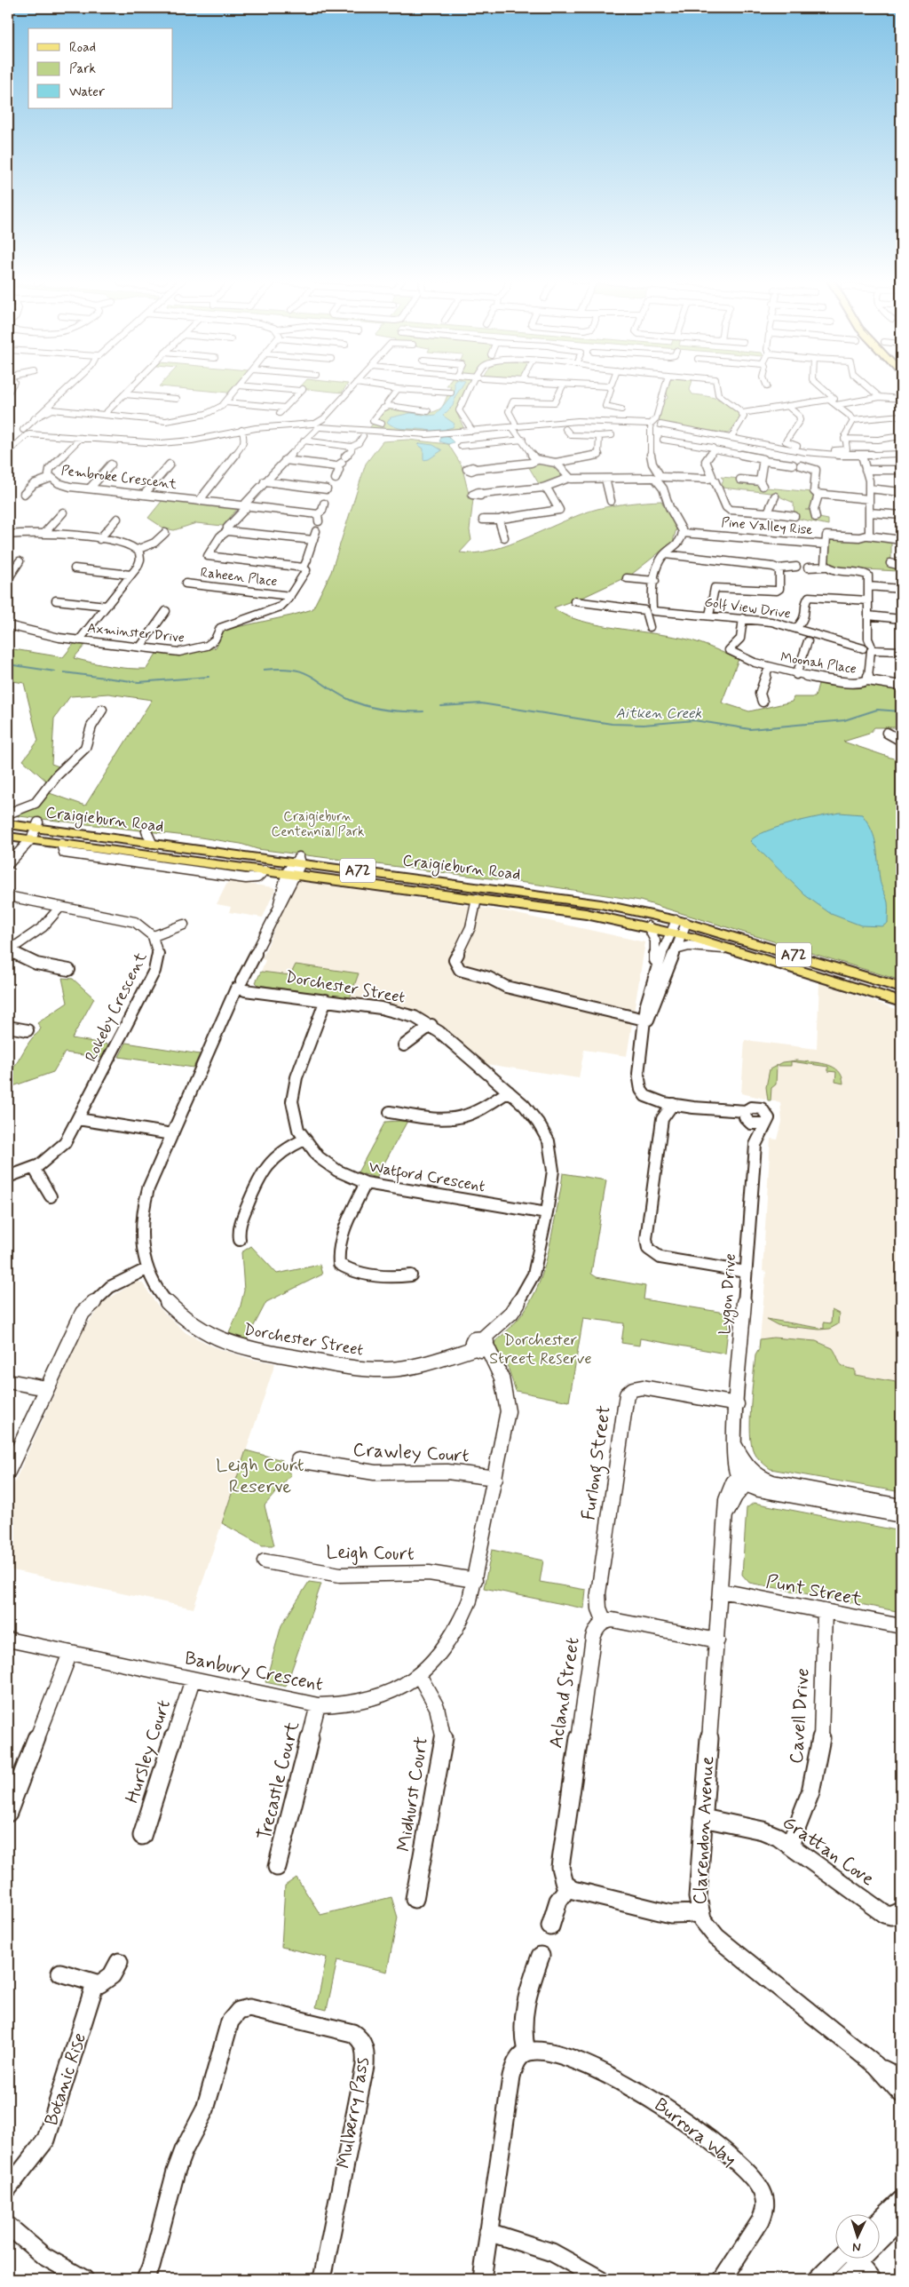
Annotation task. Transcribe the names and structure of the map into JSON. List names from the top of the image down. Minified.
{"streets":{"main road":["Craigieburn Road","A72"],"street":["Pembroke Crescent","Pine Valley Rise","Raheen Place","Golf View Drive","Axminster Drive","Moonah Place","Dorchester Street","Rokeby Crescent","Watford Crescent","Lygon Drive","Crawley Court","Furlong Street","Leigh Court","Punt Street","Banbury Crescent","Acland Street","Cavell Drive","Hursley Court","Trecastle Court","Midhurst Court","Clarendon Avenue","Grattan Cove","Botanic Rise","Mulberry Pass","Burrora Way"]},"crossings":[["Pembroke Crescent","Axminster Drive"],["Raheen Place","Axminster Drive"],["Golf View Drive","Moonah Place"],["Dorchester Street","Watford Crescent"],["Dorchester Street","Banbury Crescent"],["Lygon Drive","Furlong Street"],["Lygon Drive","Clarendon Avenue"],["Crawley Court","Banbury Crescent"],["Furlong Street","Acland Street"],["Leigh Court","Banbury Crescent"],["Punt Street","Cavell Drive"],["Punt Street","Clarendon Avenue"],["Banbury Crescent","Hursley Court"],["Banbury Crescent","Trecastle Court"],["Banbury Crescent","Midhurst Court"],["Cavell Drive","Grattan Cove"],["Clarendon Avenue","Grattan Cove"]],"water":["Aitken Creek"],"parks":["Craigieburn Centennial Park","Dorchester Street Reserve","Leigh Court Reserve"],"legend":["Road","Park","Water"],"north":"bottom"}
